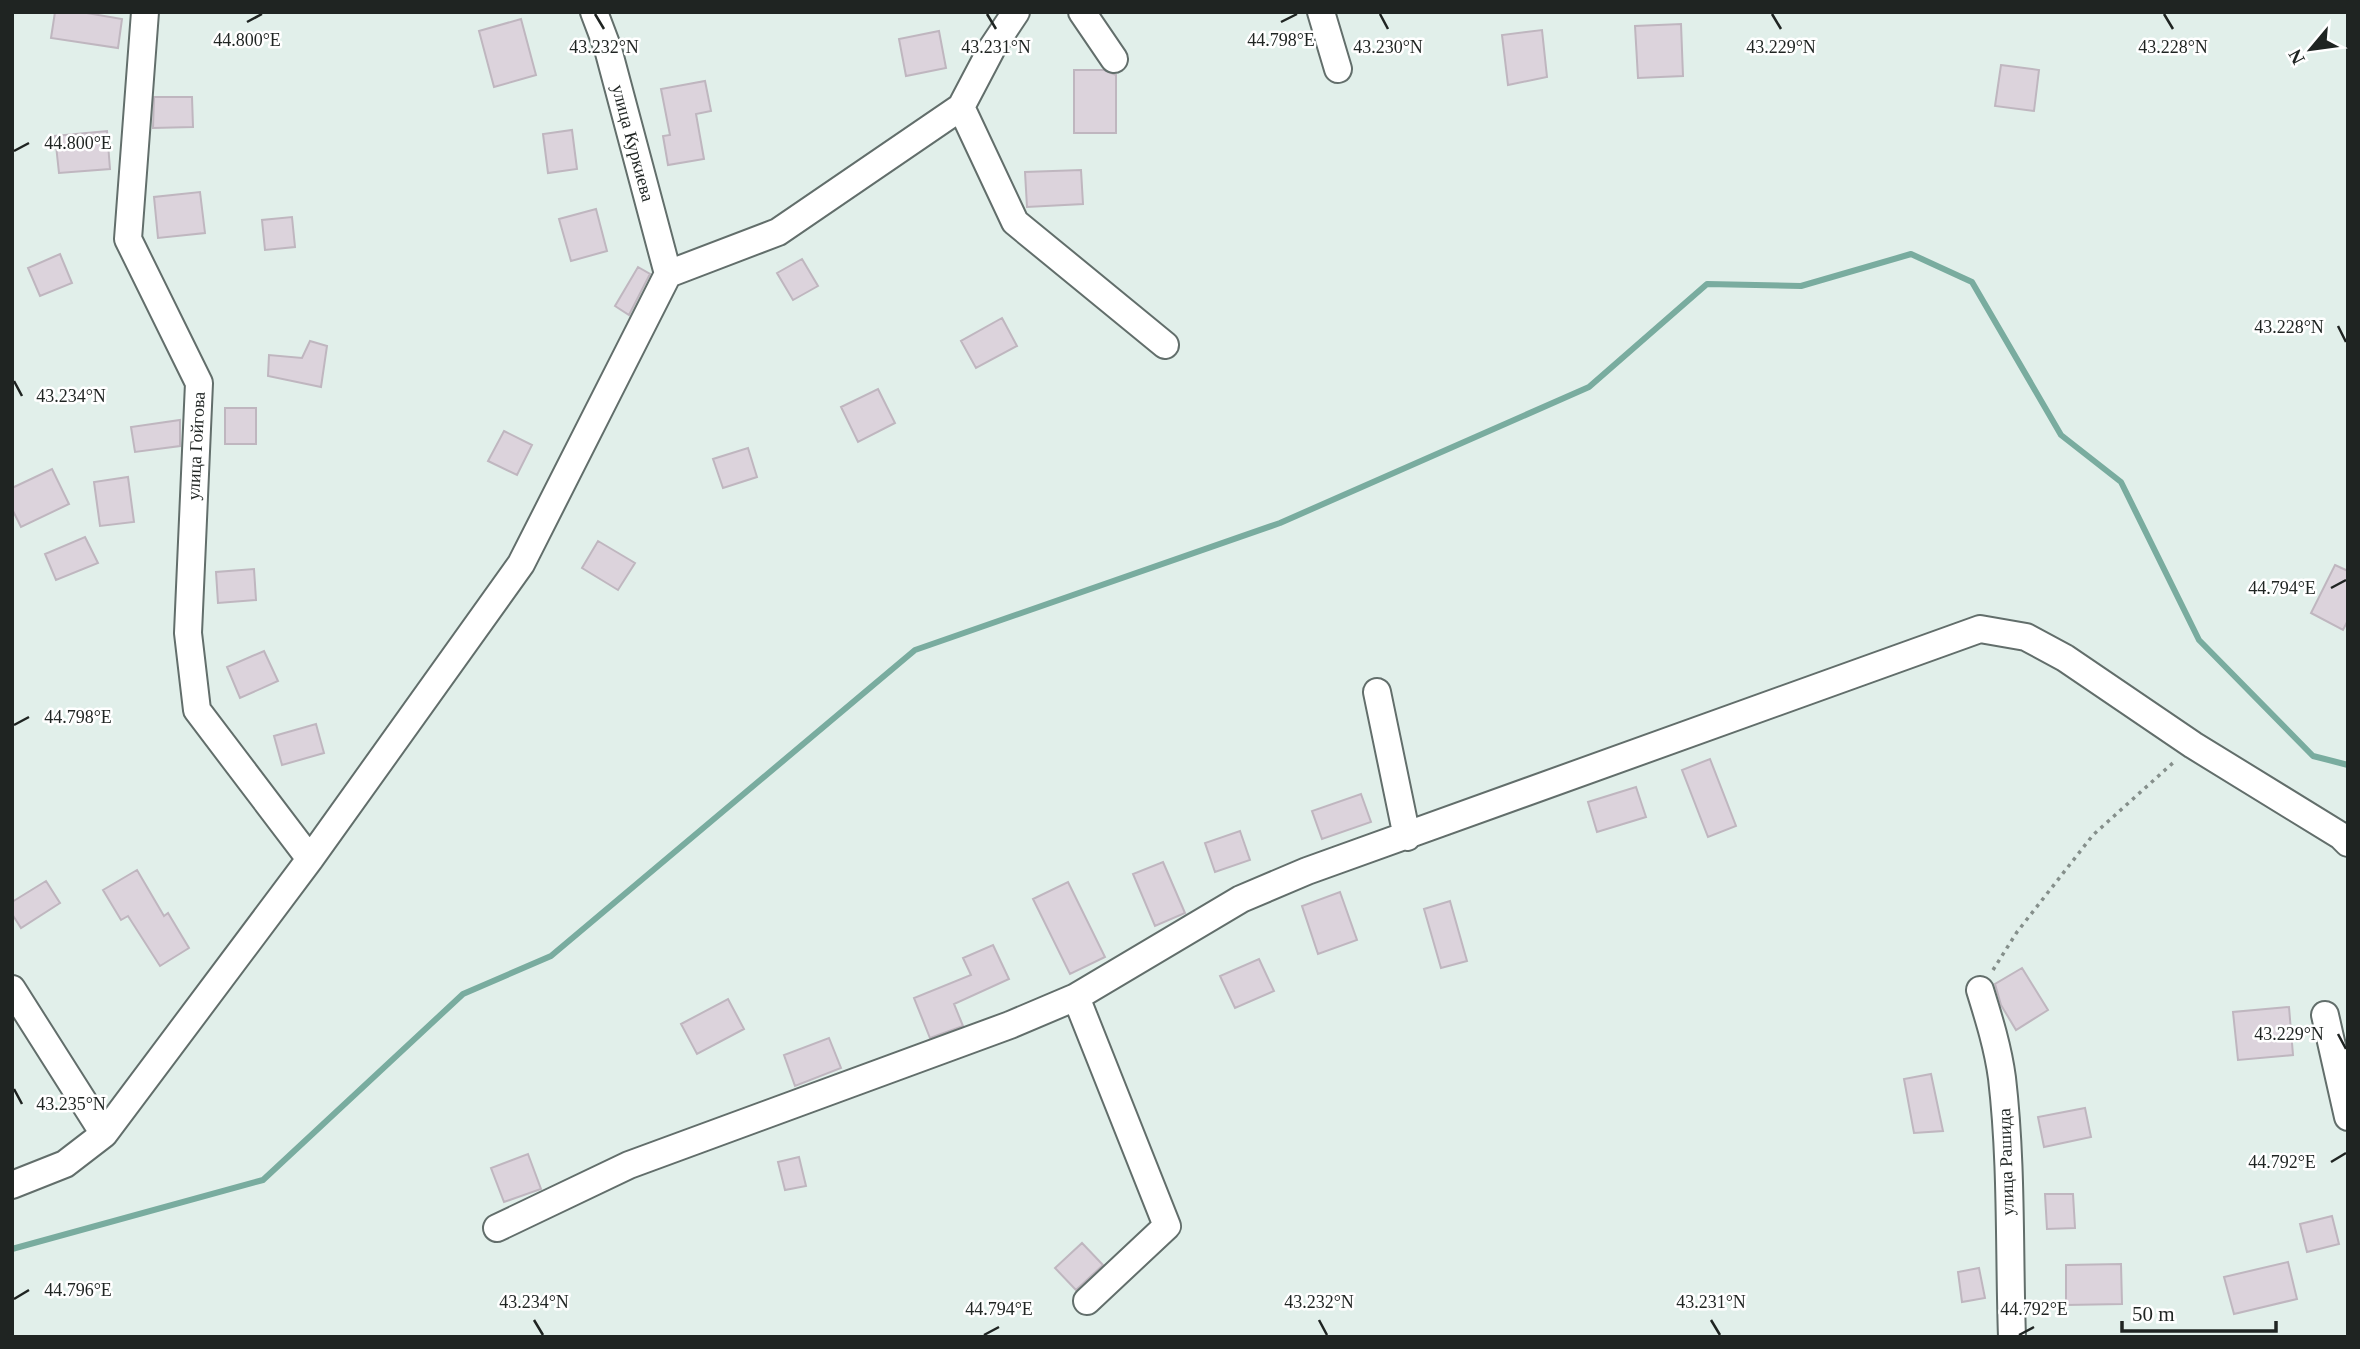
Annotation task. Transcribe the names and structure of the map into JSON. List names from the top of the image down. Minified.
{"streets":{"street":["улица Куркиева","улица Гойгова","улица Рашида"]},"scale_bar":"50 m","north":"bottom left","coordinates":["44.800°E","44.798°E","43.232°N","43.231°N","43.230°N","43.229°N","43.228°N","43.234°N","44.794°E","43.235°N","44.792°E","44.796°E"]}
